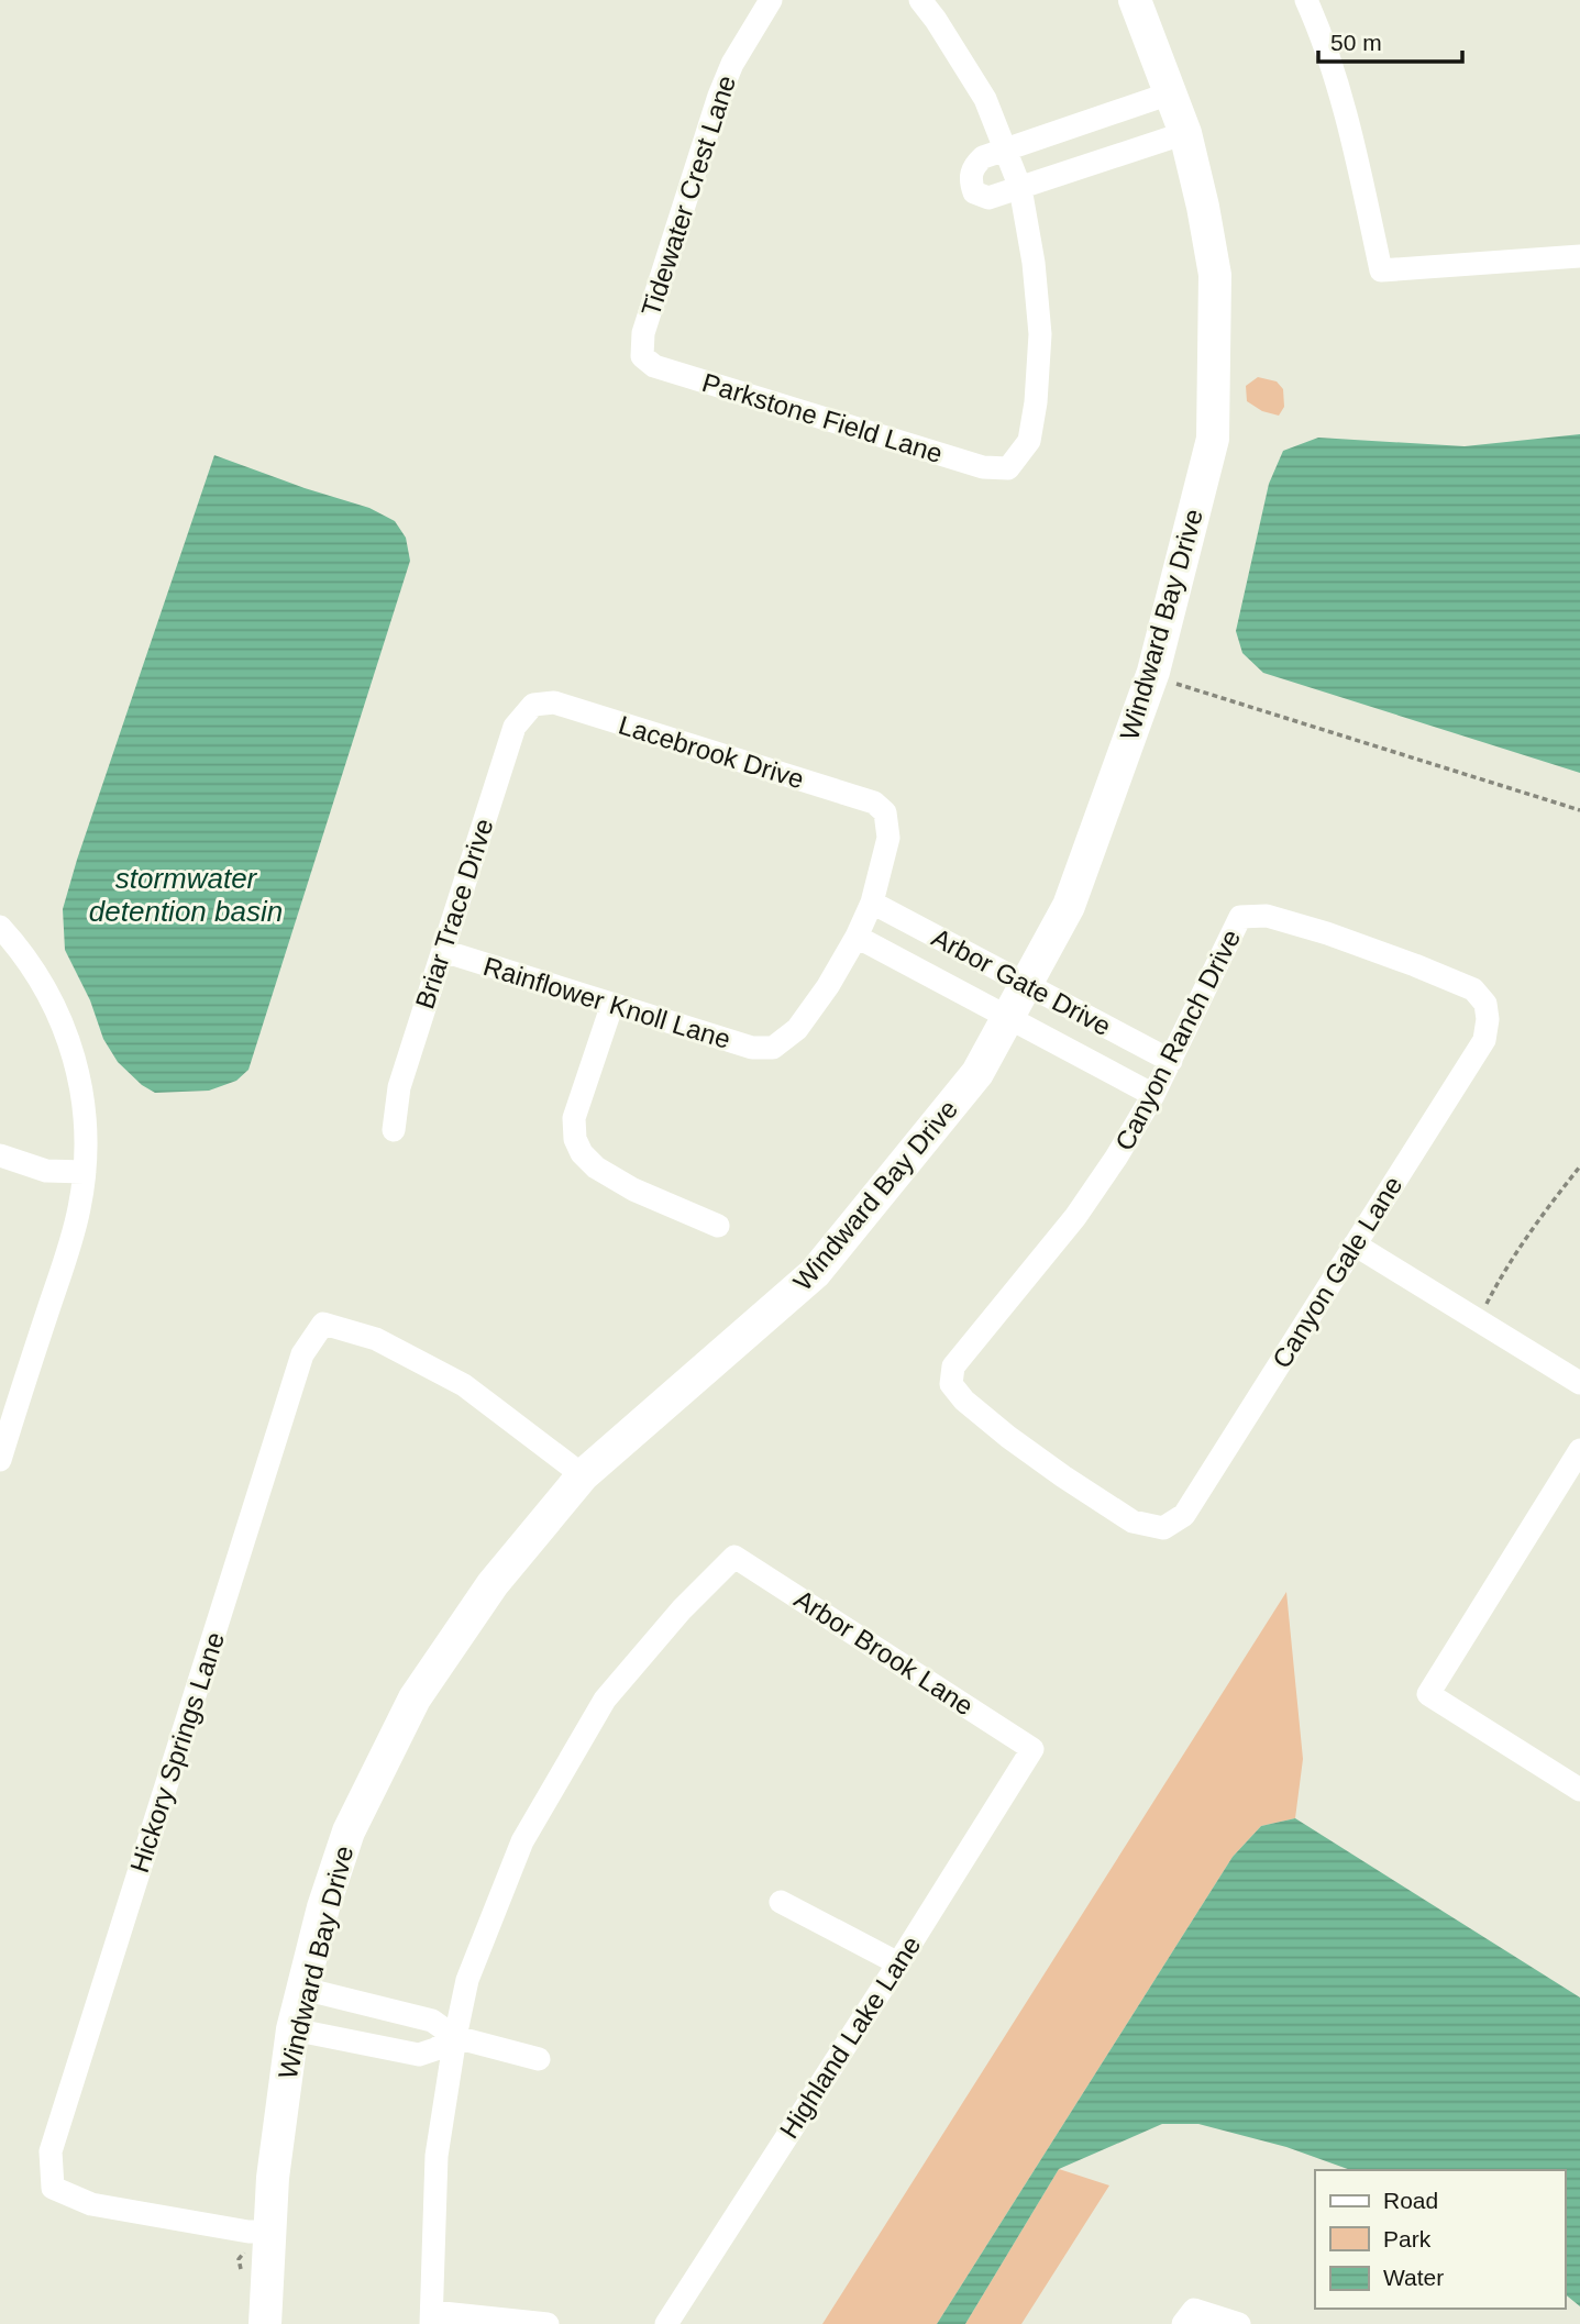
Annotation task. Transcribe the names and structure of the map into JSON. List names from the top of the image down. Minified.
{"streets":{"street":["Tidewater Crest Lane","Parkstone Field Lane","Windward Bay Drive","Lacebrook Drive","Briar Trace Drive","Arbor Gate Drive","Rainflower Knoll Lane","Canyon Ranch Drive","Canyon Gale Lane","Arbor Brook Lane","Hickory Springs Lane","Highland Lake Lane"]},"crossings":[["Tidewater Crest Lane","Parkstone Field Lane"],["Windward Bay Drive","Arbor Gate Drive"],["Windward Bay Drive","Hickory Springs Lane"],["Lacebrook Drive","Briar Trace Drive"],["Lacebrook Drive","Arbor Gate Drive"],["Briar Trace Drive","Rainflower Knoll Lane"],["Arbor Gate Drive","Rainflower Knoll Lane"],["Arbor Gate Drive","Canyon Ranch Drive"],["Canyon Ranch Drive","Canyon Gale Lane"],["Arbor Brook Lane","Highland Lake Lane"]],"water":["stormwater detention basin"],"legend":["Road","Park","Water"],"scale_bar":"50 m"}
